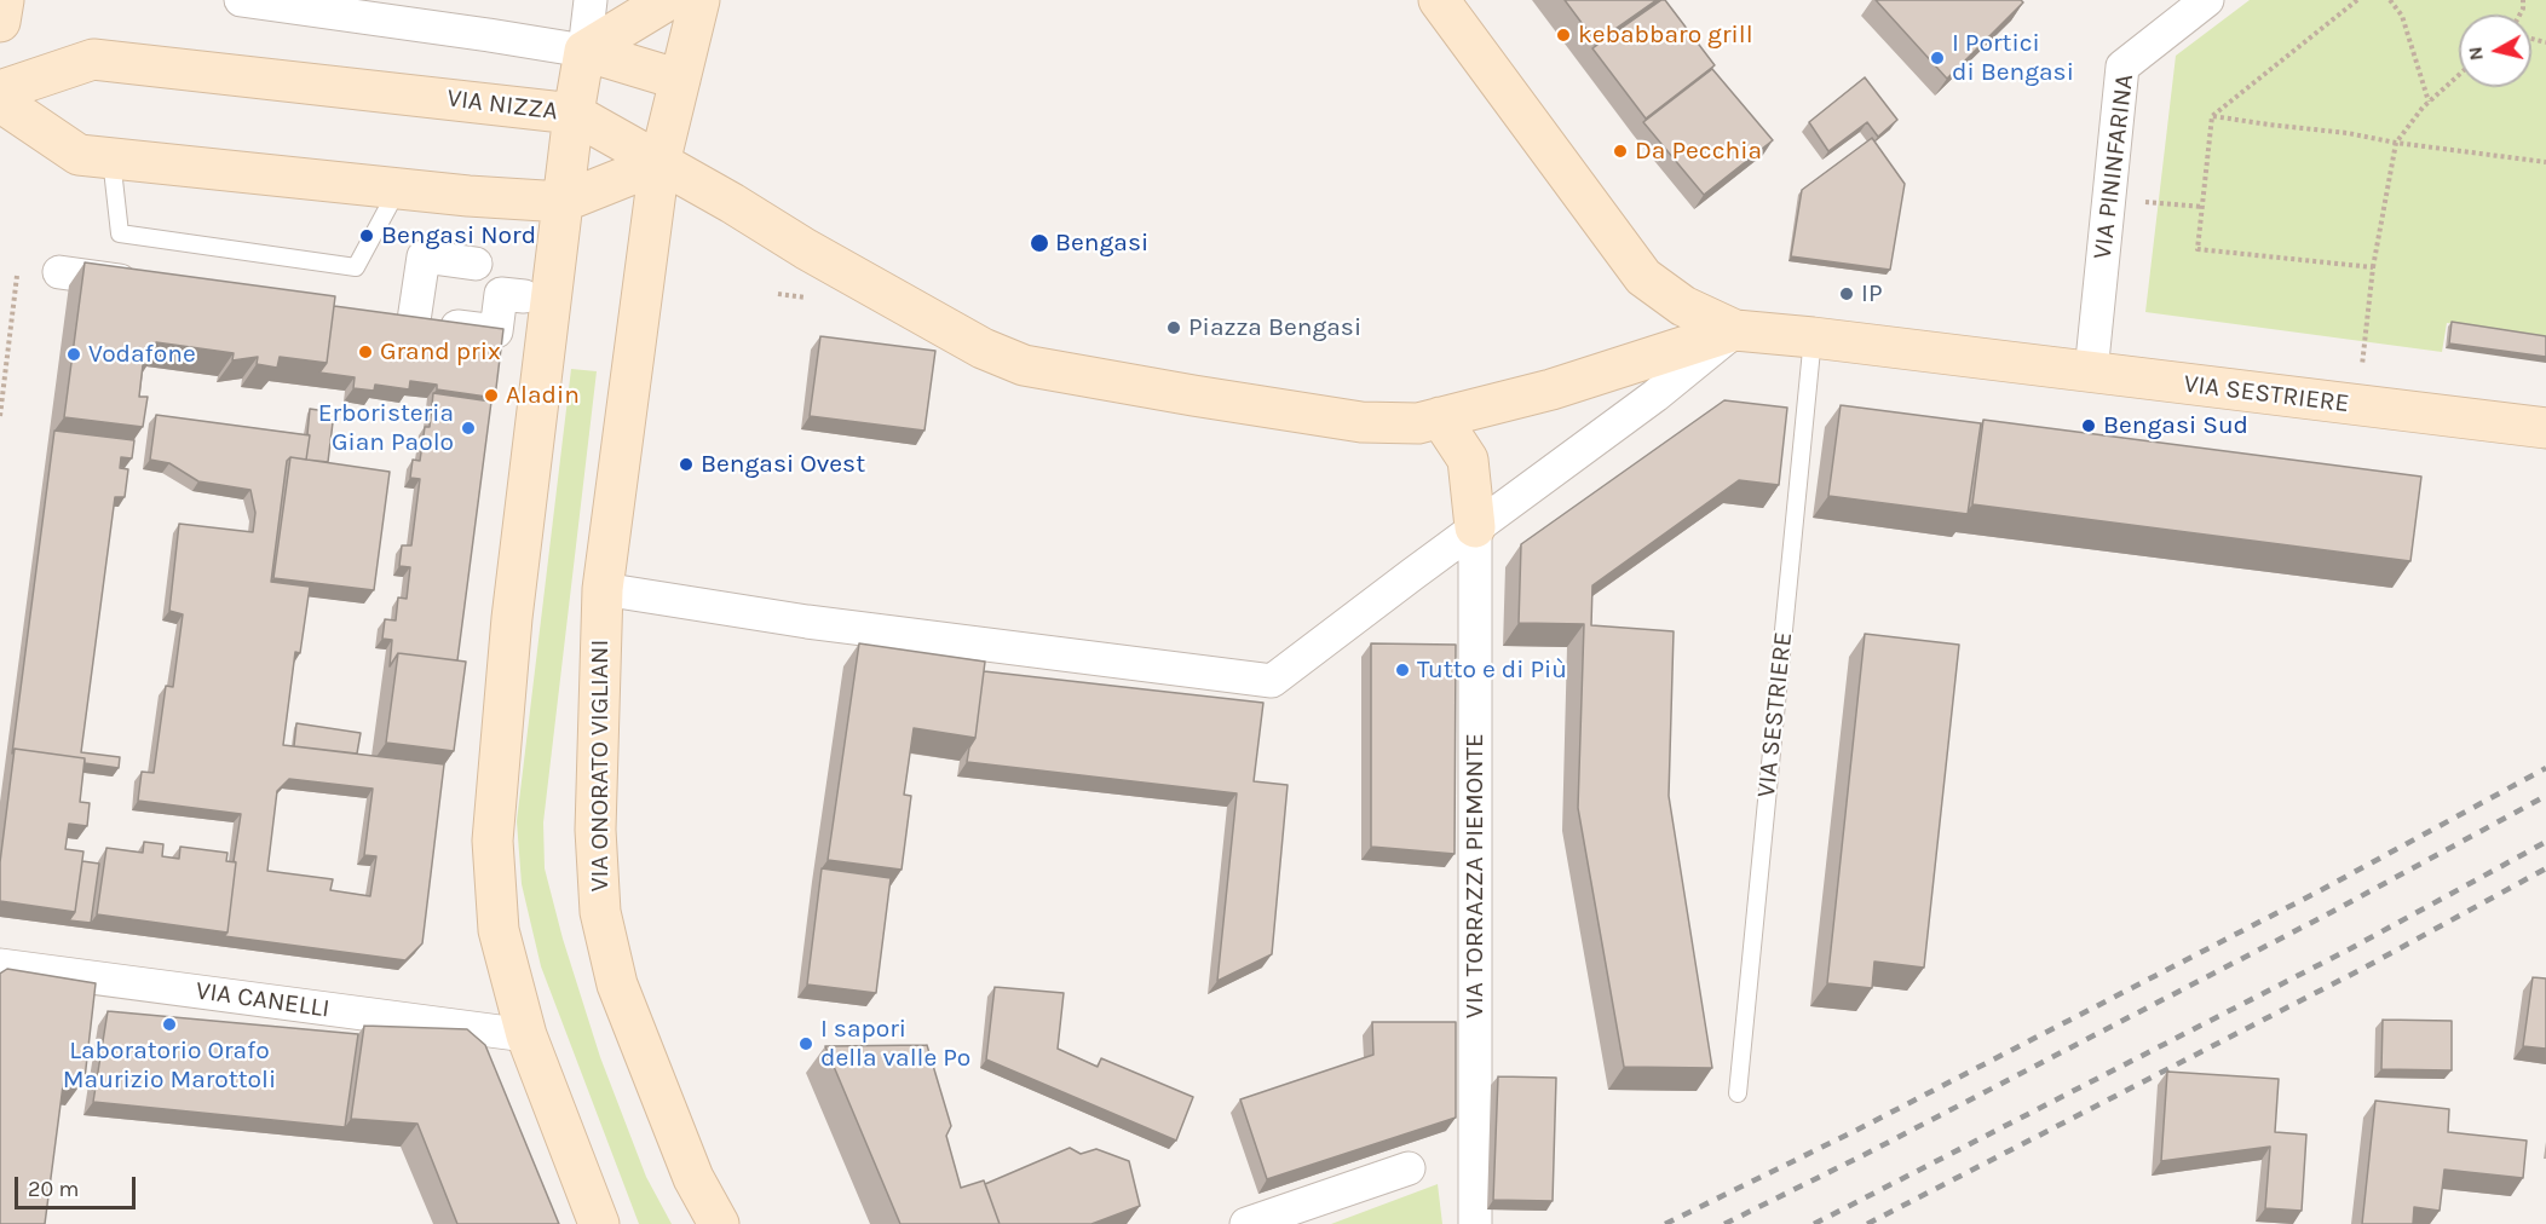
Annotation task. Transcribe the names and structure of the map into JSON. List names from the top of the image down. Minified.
{"streets":{"main road":["VIA NIZZA","VIA SESTRIERE","VIA ONORATO VIGLIANI"],"street":["VIA PININFARINA","VIA TORRAZZA PIEMONTE","VIA CANELLI"]},"crossings":[["VIA PININFARINA","VIA SESTRIERE"]],"places":["kebabbaro grill","I Portici di Bengasi","Da Pecchia","Bengasi Nord","Bengasi","IP","Piazza Bengasi","Grand prix","Vodafone","Aladin","Bengasi Sud","Erboristeria Gian Paolo","Bengasi Ovest","Tutto e di Più","Laboratorio Orafo Maurizio Marottoli","I sapori della valle Po"],"scale_bar":"20 m","north":"left"}
